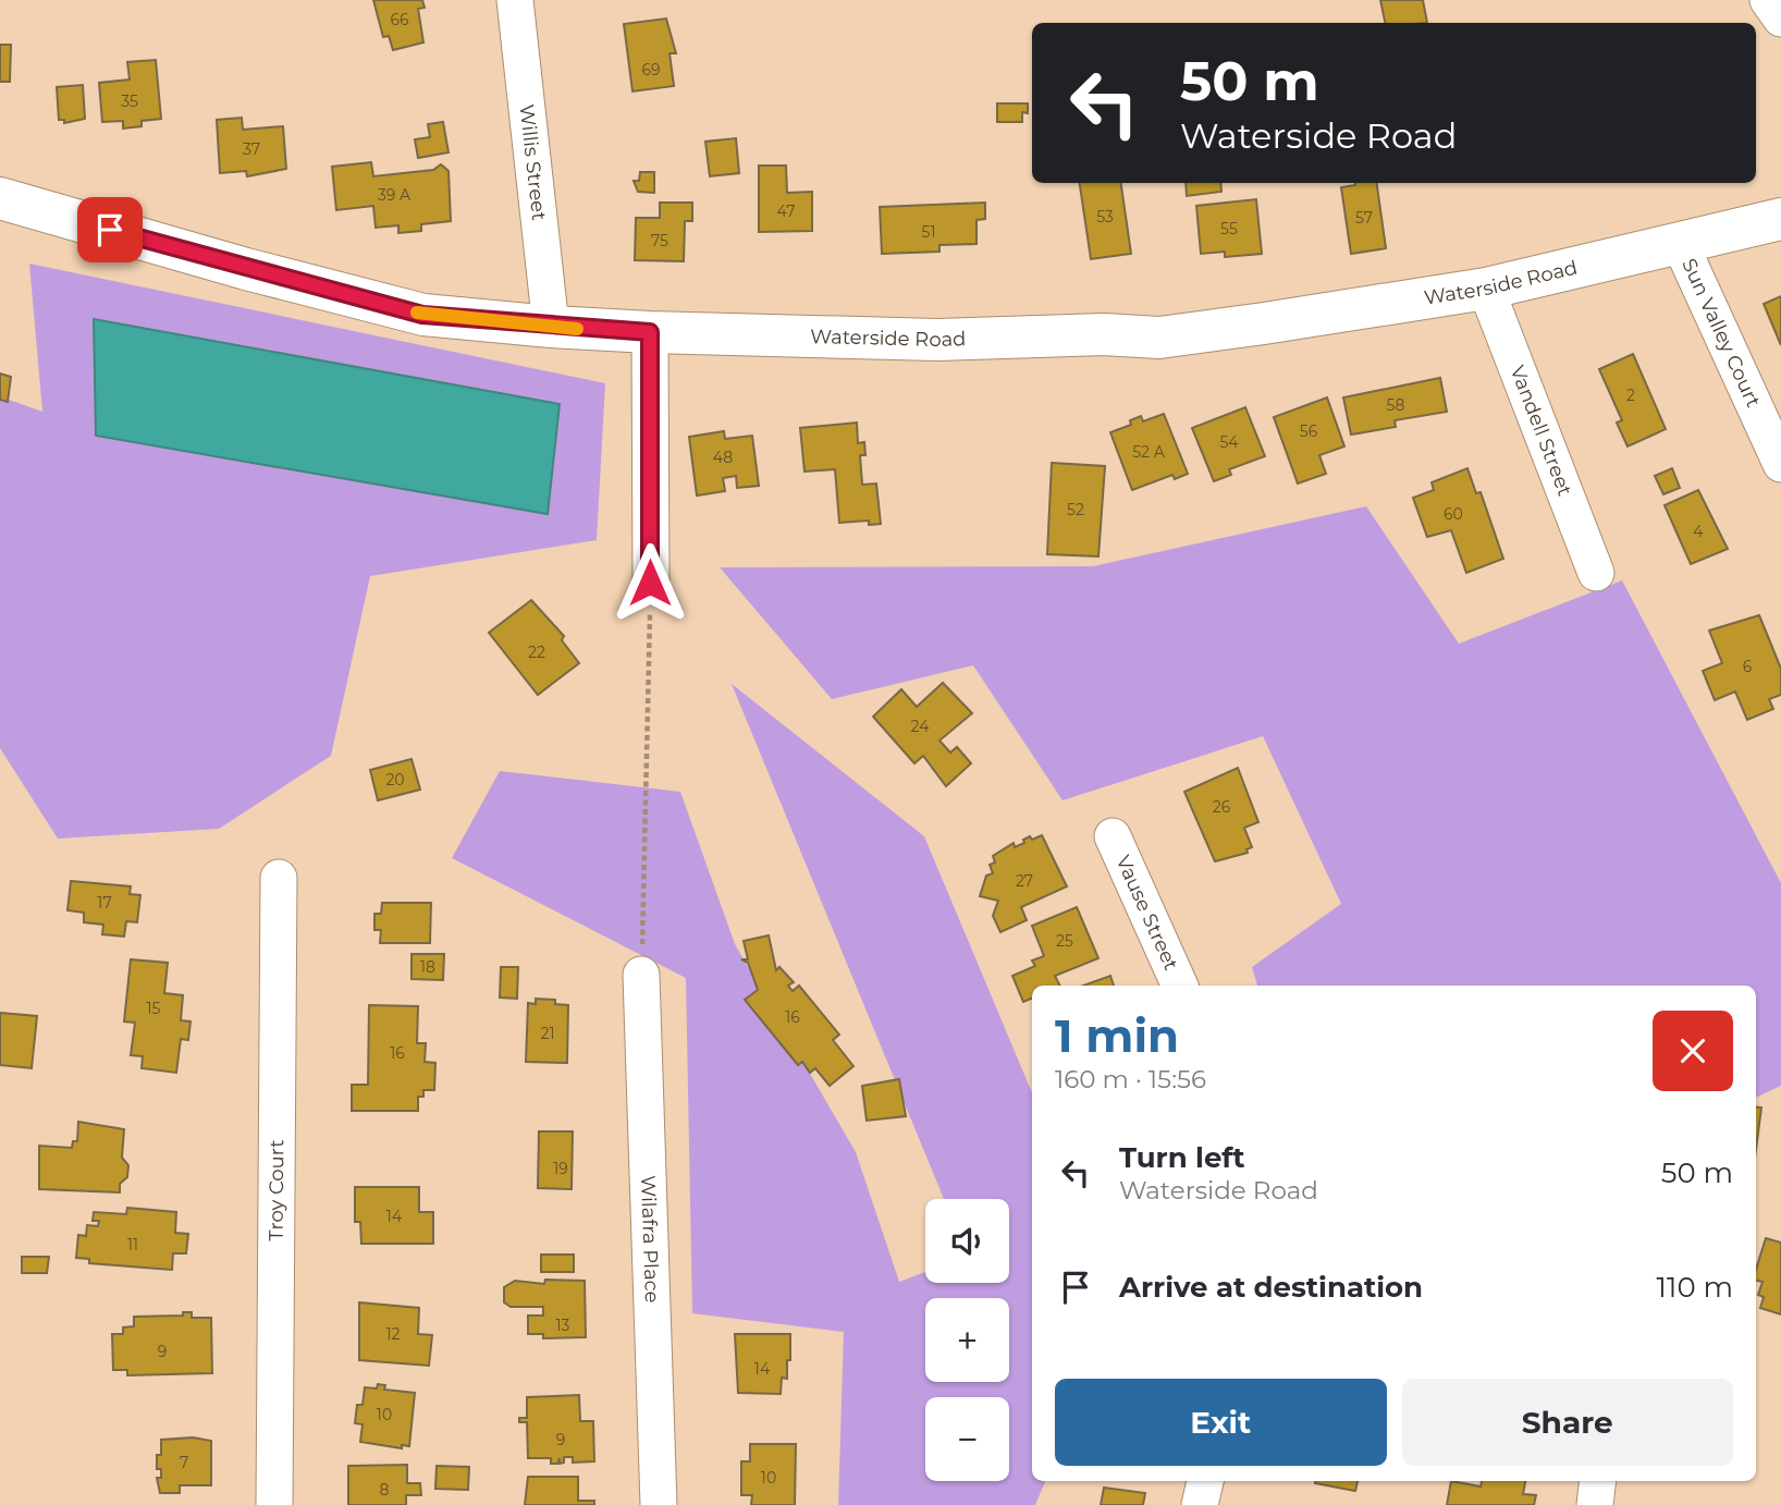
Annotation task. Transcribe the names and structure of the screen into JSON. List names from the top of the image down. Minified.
{"streets":{"main road":["Waterside Road"],"street":["Willis Street","Sun Valley Court","Vandell Street","Vause Street","Troy Court","Wilafra Place"]},"crossings":[["Willis Street","Waterside Road"],["Waterside Road","Sun Valley Court"],["Waterside Road","Vandell Street"]],"house_numbers":["66","69","35","37","39 A","47","53","57","55","51","75","2","58","56","54","52 A","48","52","60","4","22","6","24","20","26","27","17","25","18","15","16","21","16","19","14","11","13","12","9","14","10","9","7","10","8"],"page":{"turn":["50 m","Waterside Road"],"heading":["1 min","160 m · 15:56"],"list":[{"name":"Turn left","note":"Waterside Road","value":"50 m"},{"name":"Arrive at destination","value":"110 m"}],"map_buttons":["+","−"],"buttons":["Exit","Share"]}}
